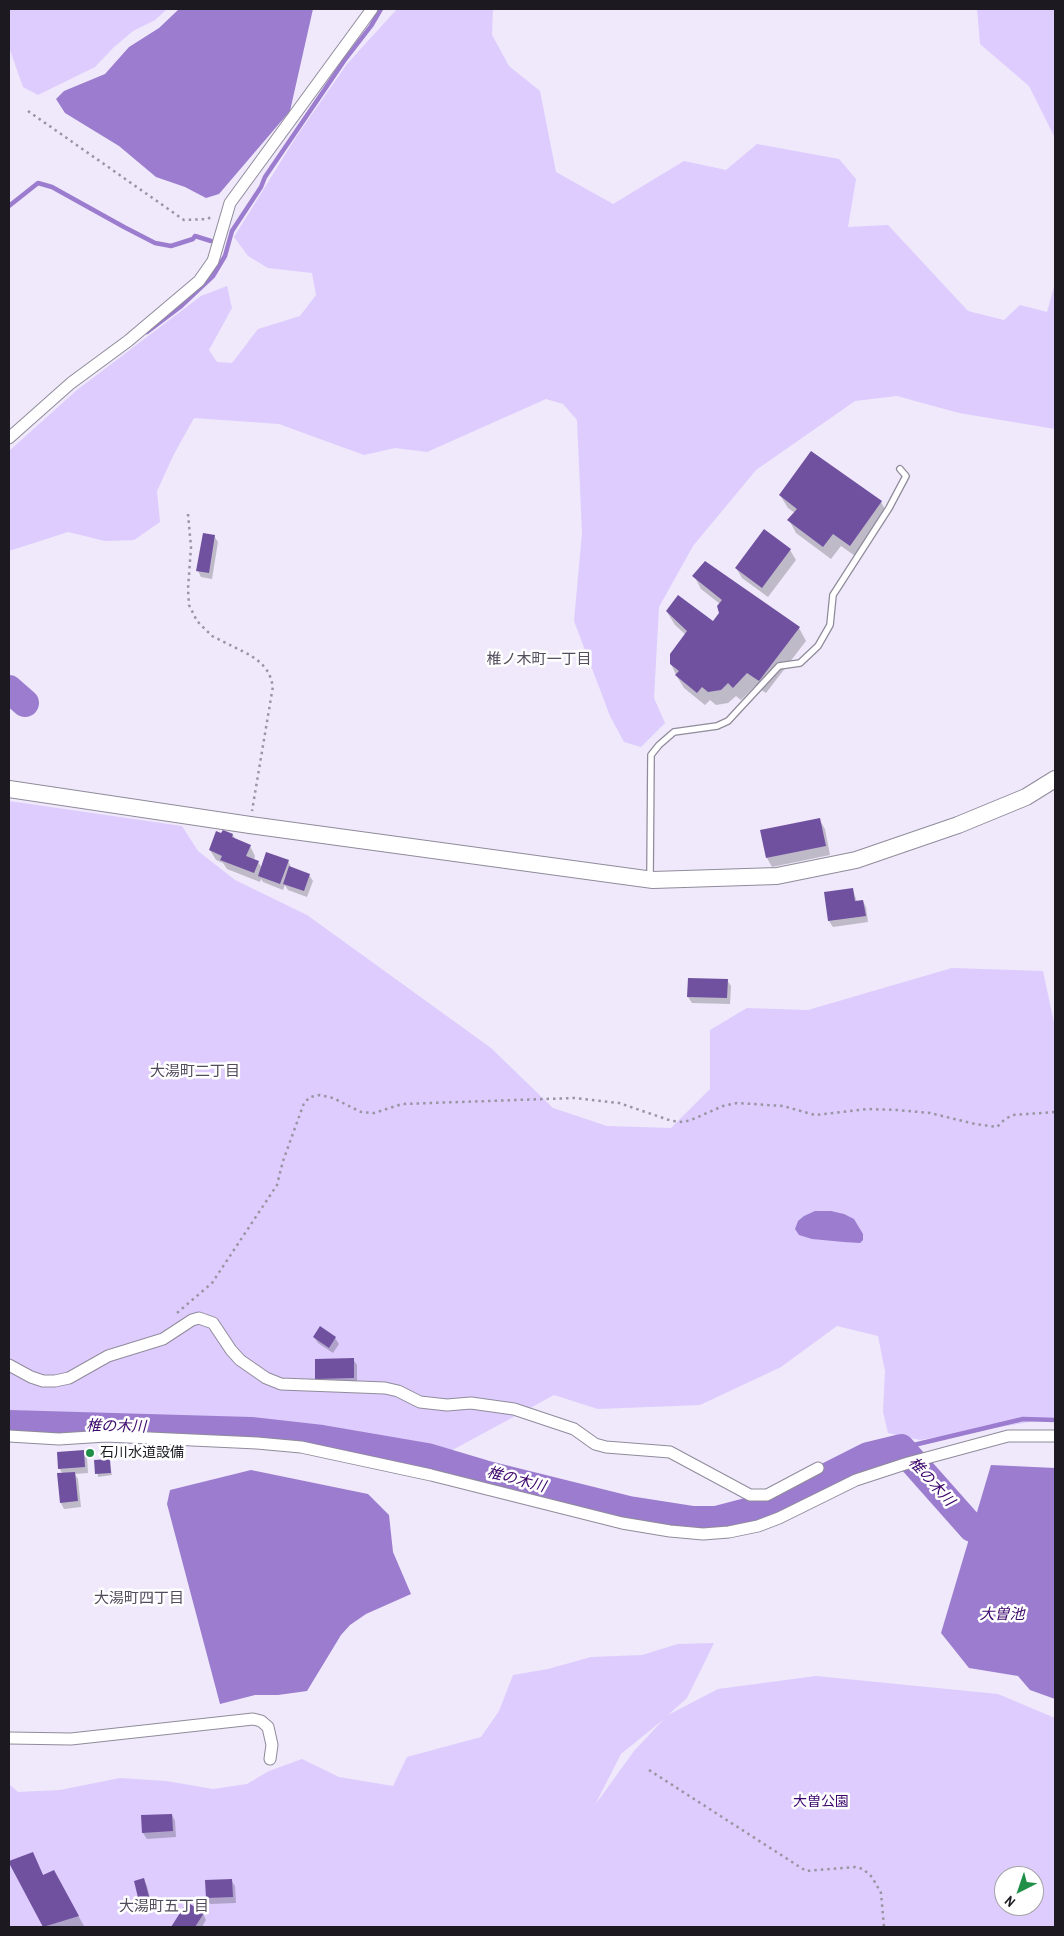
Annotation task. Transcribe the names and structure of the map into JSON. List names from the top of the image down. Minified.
{"districts":["椎ノ木町一丁目","大湯町二丁目","大湯町四丁目","大湯町五丁目"],"water":["椎の木川","大曽池"],"parks":["大曽公園"],"places":["石川水道設備"],"north":"bottom left"}
